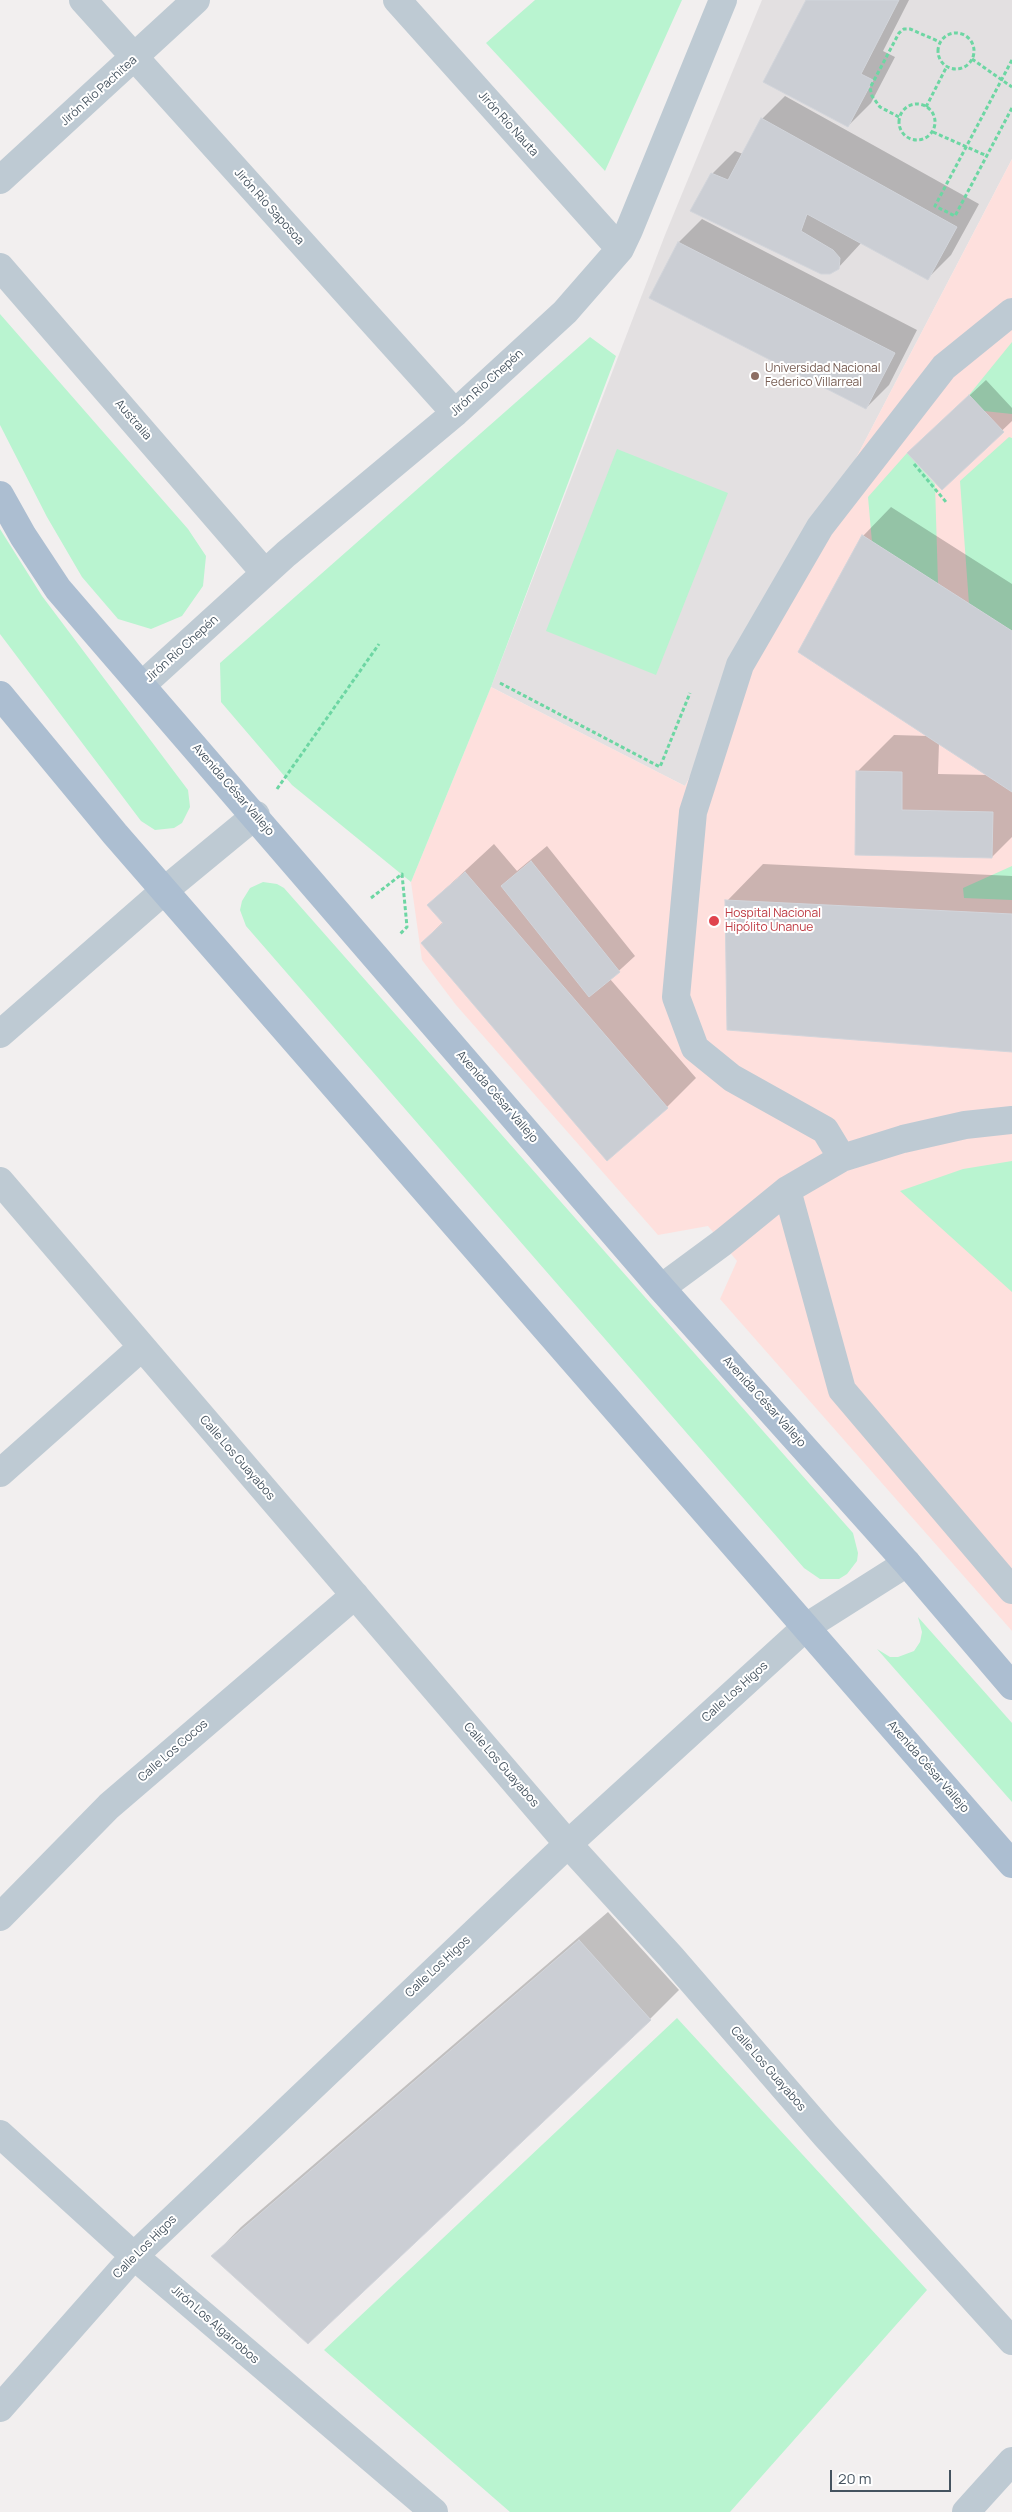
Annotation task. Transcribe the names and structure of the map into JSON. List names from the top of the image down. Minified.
{"streets":{"main road":["Avenida César Vallejo"],"street":["Jirón Río Pachitea","Jirón Río Nauta","Jirón Río Saposoa","Jirón Río Chepén","Australia","Calle Los Guayabos","Calle Los Higos","Calle Los Cocos","Jirón Los Algarrobos"]},"crossings":[["Jirón Río Pachitea","Jirón Río Saposoa"],["Jirón Río Nauta","Jirón Río Chepén"],["Jirón Río Saposoa","Jirón Río Chepén"],["Jirón Río Chepén","Australia"],["Jirón Río Chepén","Avenida César Vallejo"],["Avenida César Vallejo","Calle Los Higos"],["Calle Los Guayabos","Calle Los Higos"],["Calle Los Guayabos","Calle Los Cocos"],["Calle Los Higos","Jirón Los Algarrobos"]],"places":["Universidad Nacional Federico Villarreal","Hospital Nacional Hipólito Unanue"],"scale_bar":"20 m"}
